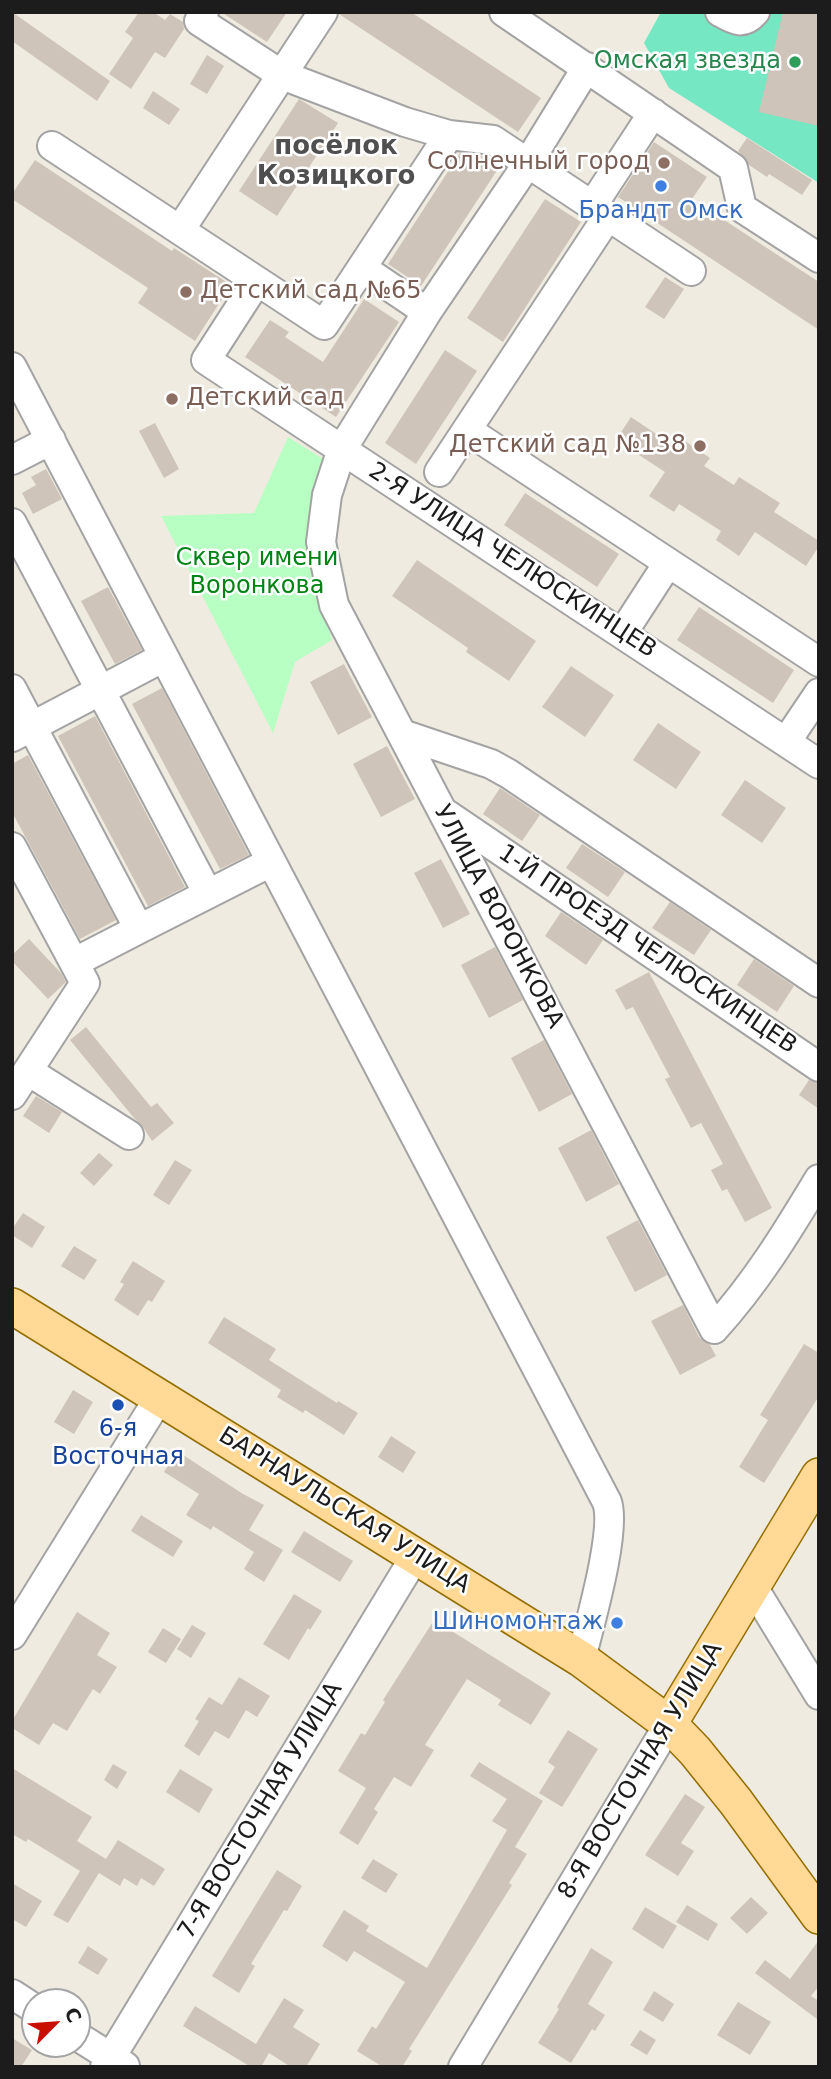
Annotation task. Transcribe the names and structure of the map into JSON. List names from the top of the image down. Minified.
{"streets":{"main road":["БАРНАУЛЬСКАЯ УЛИЦА","8-Я ВОСТОЧНАЯ УЛИЦА"],"street":["2-Я УЛИЦА ЧЕЛЮСКИНЦЕВ","УЛИЦА ВОРОНКОВА","1-Й ПРОЕЗД ЧЕЛЮСКИНЦЕВ","7-Я ВОСТОЧНАЯ УЛИЦА"]},"crossings":[["2-Я УЛИЦА ЧЕЛЮСКИНЦЕВ","УЛИЦА ВОРОНКОВА"],["УЛИЦА ВОРОНКОВА","1-Й ПРОЕЗД ЧЕЛЮСКИНЦЕВ"],["БАРНАУЛЬСКАЯ УЛИЦА","8-Я ВОСТОЧНАЯ УЛИЦА"],["БАРНАУЛЬСКАЯ УЛИЦА","7-Я ВОСТОЧНАЯ УЛИЦА"]],"districts":["посёлок Козицкого"],"parks":["Сквер имени Воронкова"],"places":["Омская звезда","Солнечный город","Брандт Омск","Детский сад №65","Детский сад","Детский сад №138","6-я Восточная","Шиномонтаж"],"north":"top right"}
